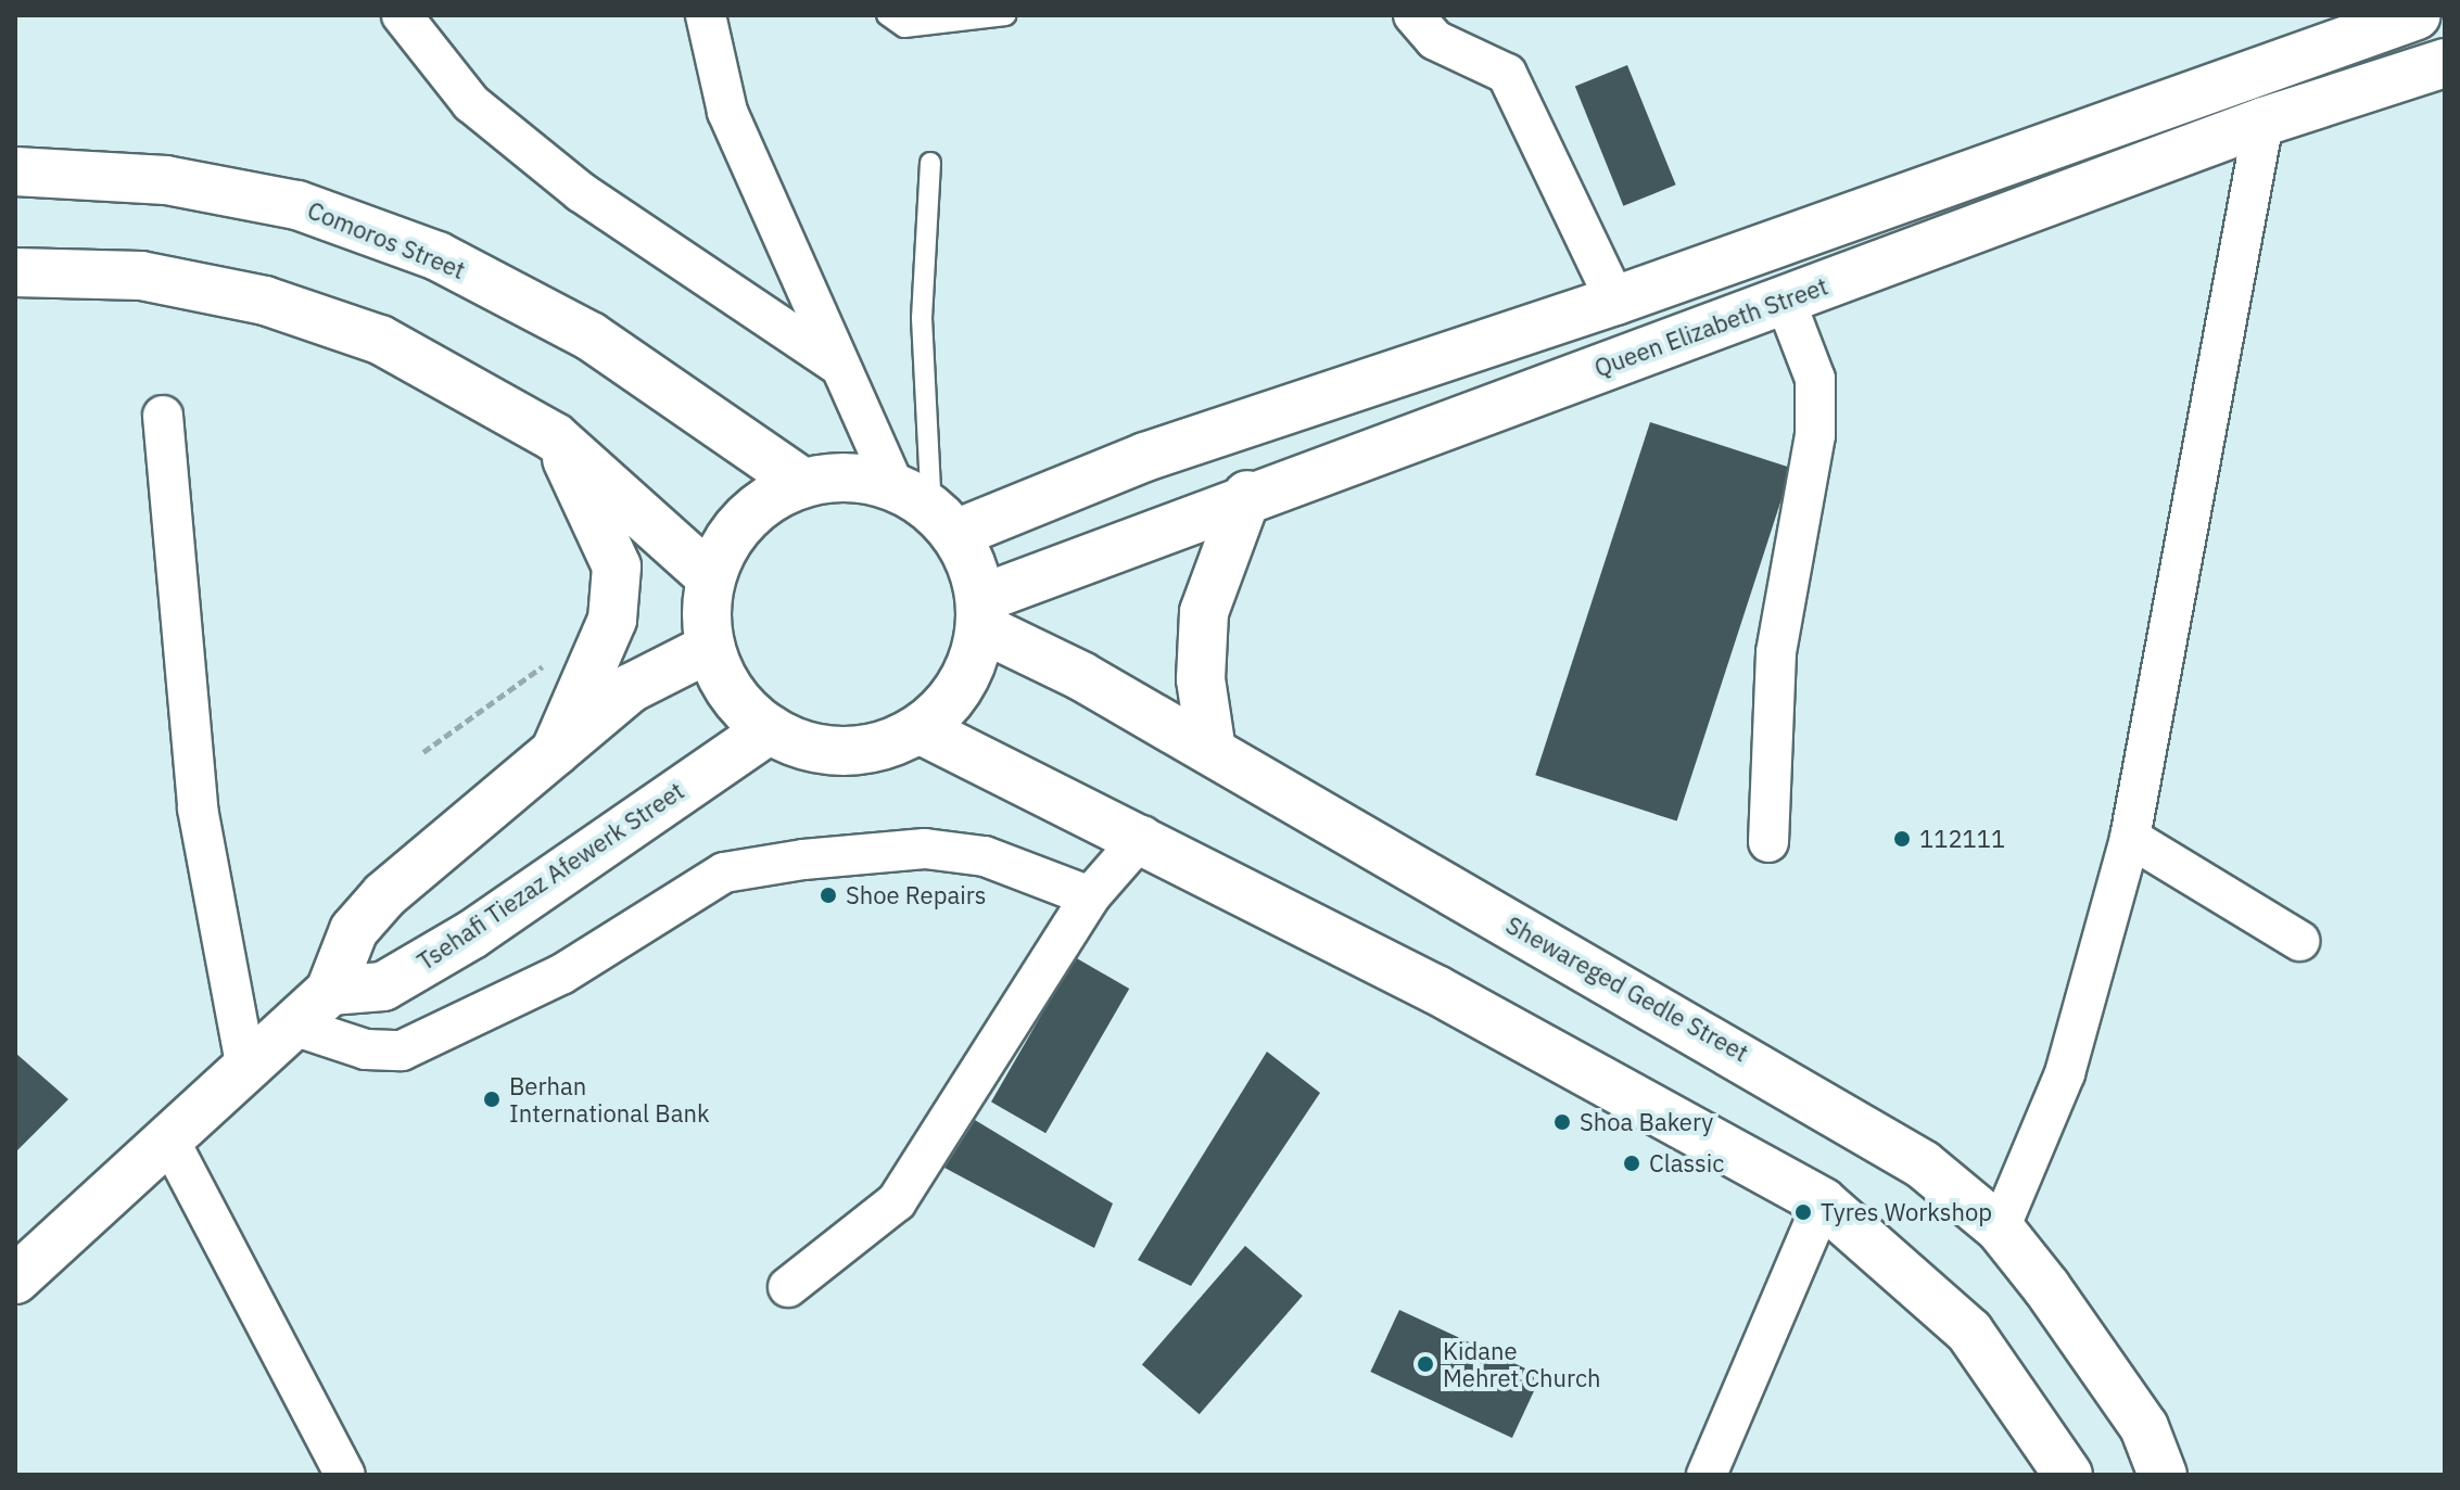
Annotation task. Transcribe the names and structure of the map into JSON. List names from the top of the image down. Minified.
{"streets":{"main road":["Comoros Street","Queen Elizabeth Street","Tsehafi Tiezaz Afewerk Street","Shewareged Gedle Street"]},"crossings":[["Comoros Street","Queen Elizabeth Street"],["Comoros Street","Tsehafi Tiezaz Afewerk Street"],["Comoros Street","Shewareged Gedle Street"],["Queen Elizabeth Street","Tsehafi Tiezaz Afewerk Street"],["Queen Elizabeth Street","Shewareged Gedle Street"],["Tsehafi Tiezaz Afewerk Street","Shewareged Gedle Street"]],"places":["112111","Shoe Repairs","Berhan International Bank","Shoa Bakery","Classic","Tyres Workshop","Kidane Mehret Church"]}
